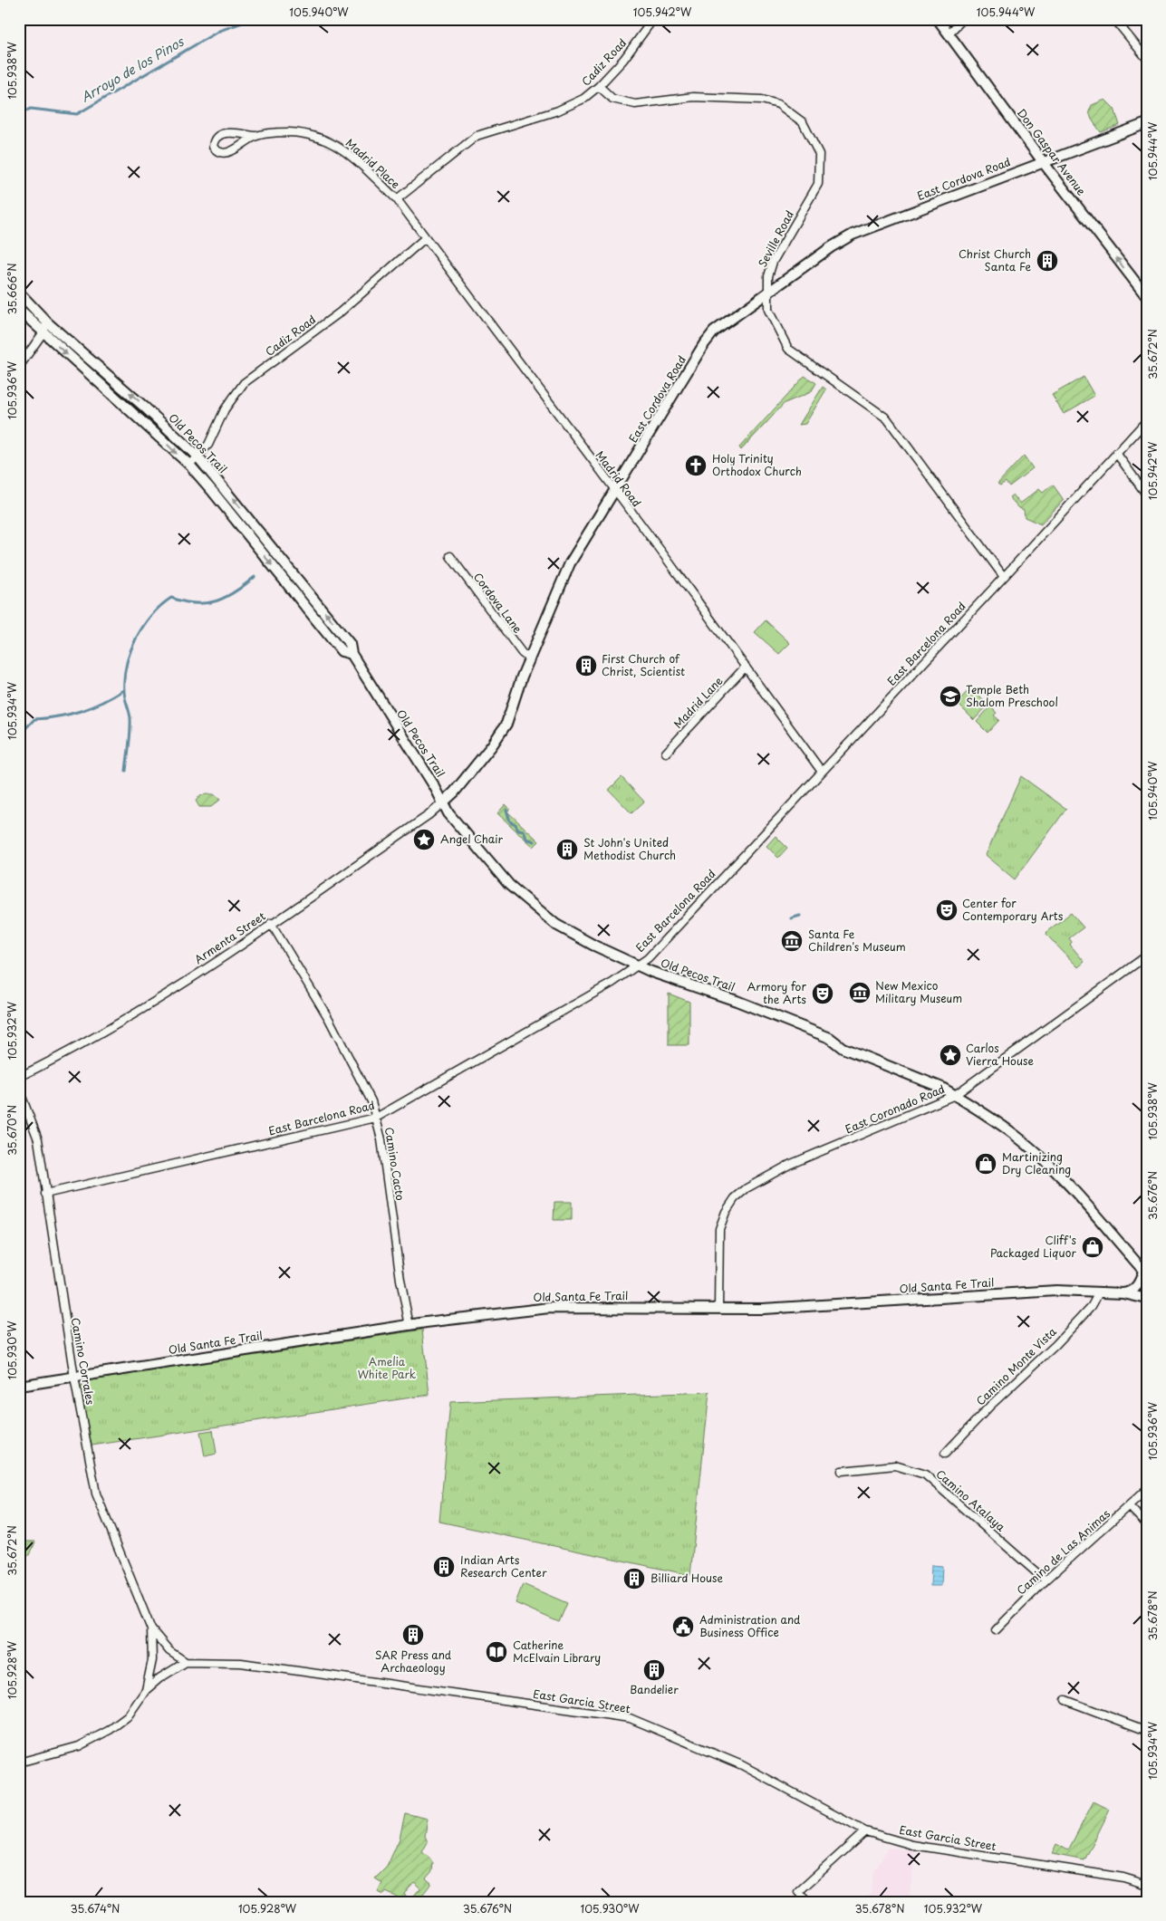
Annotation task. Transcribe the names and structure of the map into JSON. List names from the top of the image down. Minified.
{"streets":{"street":["Cadiz Road","Don Gaspar Avenue","Madrid Place","East Cordova Road","Seville Road","Old Pecos Trail","Madrid Road","Cordova Lane","East Barcelona Road","Madrid Lane","Armenta Street","East Coronado Road","Camino Cacto","Old Santa Fe Trail","Camino Corrales","Camino Monte Vista","Camino Atalaya","Camino de Las Animas","East Garcia Street"]},"crossings":[["Cadiz Road","Madrid Place"],["Cadiz Road","Seville Road"],["Cadiz Road","Old Pecos Trail"],["Cadiz Road","Madrid Road"],["Don Gaspar Avenue","East Cordova Road"],["Madrid Place","Madrid Road"],["East Cordova Road","Seville Road"],["East Cordova Road","Old Pecos Trail"],["East Cordova Road","Madrid Road"],["East Cordova Road","Cordova Lane"],["East Cordova Road","Armenta Street"],["Seville Road","East Barcelona Road"],["Old Pecos Trail","East Barcelona Road"],["Old Pecos Trail","Armenta Street"],["Old Pecos Trail","East Coronado Road"],["Madrid Road","East Barcelona Road"],["Madrid Road","Madrid Lane"],["East Barcelona Road","Camino Cacto"],["East Barcelona Road","Camino Corrales"],["Armenta Street","Camino Cacto"],["East Coronado Road","Old Santa Fe Trail"],["Camino Cacto","Old Santa Fe Trail"],["Old Santa Fe Trail","Camino Corrales"],["Old Santa Fe Trail","Camino Monte Vista"],["Camino Corrales","East Garcia Street"],["Camino Atalaya","Camino de Las Animas"]],"one_way":["Don Gaspar Avenue"],"water":["Arroyo de los Pinos"],"parks":["Amelia White Park"],"places":{"building":["Christ Church Santa Fe","First Church of Christ, Scientist","St John's United Methodist Church","Indian Arts Research Center","Billiard House","SAR Press and Archaeology","Bandelier"],"church":["Holy Trinity Orthodox Church"],"school or university":["Temple Beth Shalom Preschool"],"place":["Angel Chair","Carlos Vierra House"],"theatre":["Center for Contemporary Arts","Armory for the Arts"],"museum":["Santa Fe Children's Museum","New Mexico Military Museum"],"shop":["Martinizing Dry Cleaning","Cliff's Packaged Liquor"],"public building":["Administration and Business Office"],"library":["Catherine McElvain Library"]},"coordinates":["105.940°W","105.942°W","105.944°W","105.938°W","35.666°N","35.672°N","105.936°W","105.934°W","105.932°W","35.670°N","35.676°N","105.930°W","35.678°N","105.928°W","35.674°N"]}
